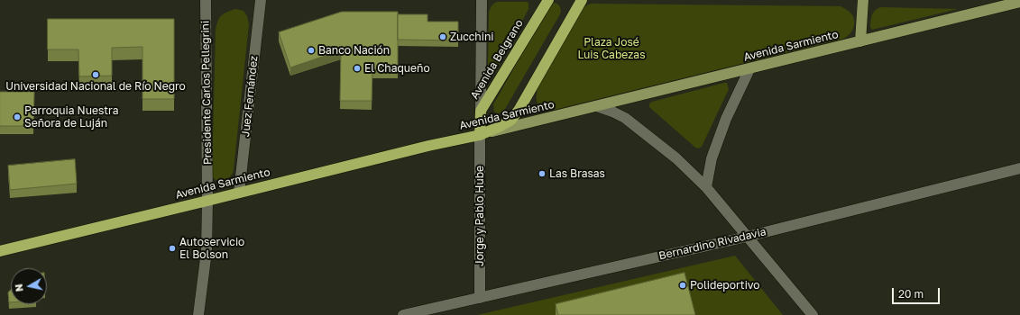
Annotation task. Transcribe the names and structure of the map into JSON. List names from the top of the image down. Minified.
{"streets":{"highway":["Avenida Sarmiento","Avenida Belgrano"],"street":["Presidente Carlos Pellegrini","Juez Fernández","Jorge y Pablo Hube","Bernardino Rivadavia"]},"crossings":[["Avenida Sarmiento","Avenida Belgrano"],["Avenida Sarmiento","Presidente Carlos Pellegrini"],["Avenida Sarmiento","Juez Fernández"],["Avenida Sarmiento","Jorge y Pablo Hube"],["Avenida Belgrano","Jorge y Pablo Hube"],["Jorge y Pablo Hube","Bernardino Rivadavia"]],"parks":["Plaza José Luis Cabezas"],"places":["Zucchini","Banco Nación","El Chaqueño","Universidad Nacional de Río Negro","Parroquia Nuestra Señora de Luján","Las Brasas","Autoservicio El Bolson","Polideportivo"],"scale_bar":"20 m","north":"left"}
